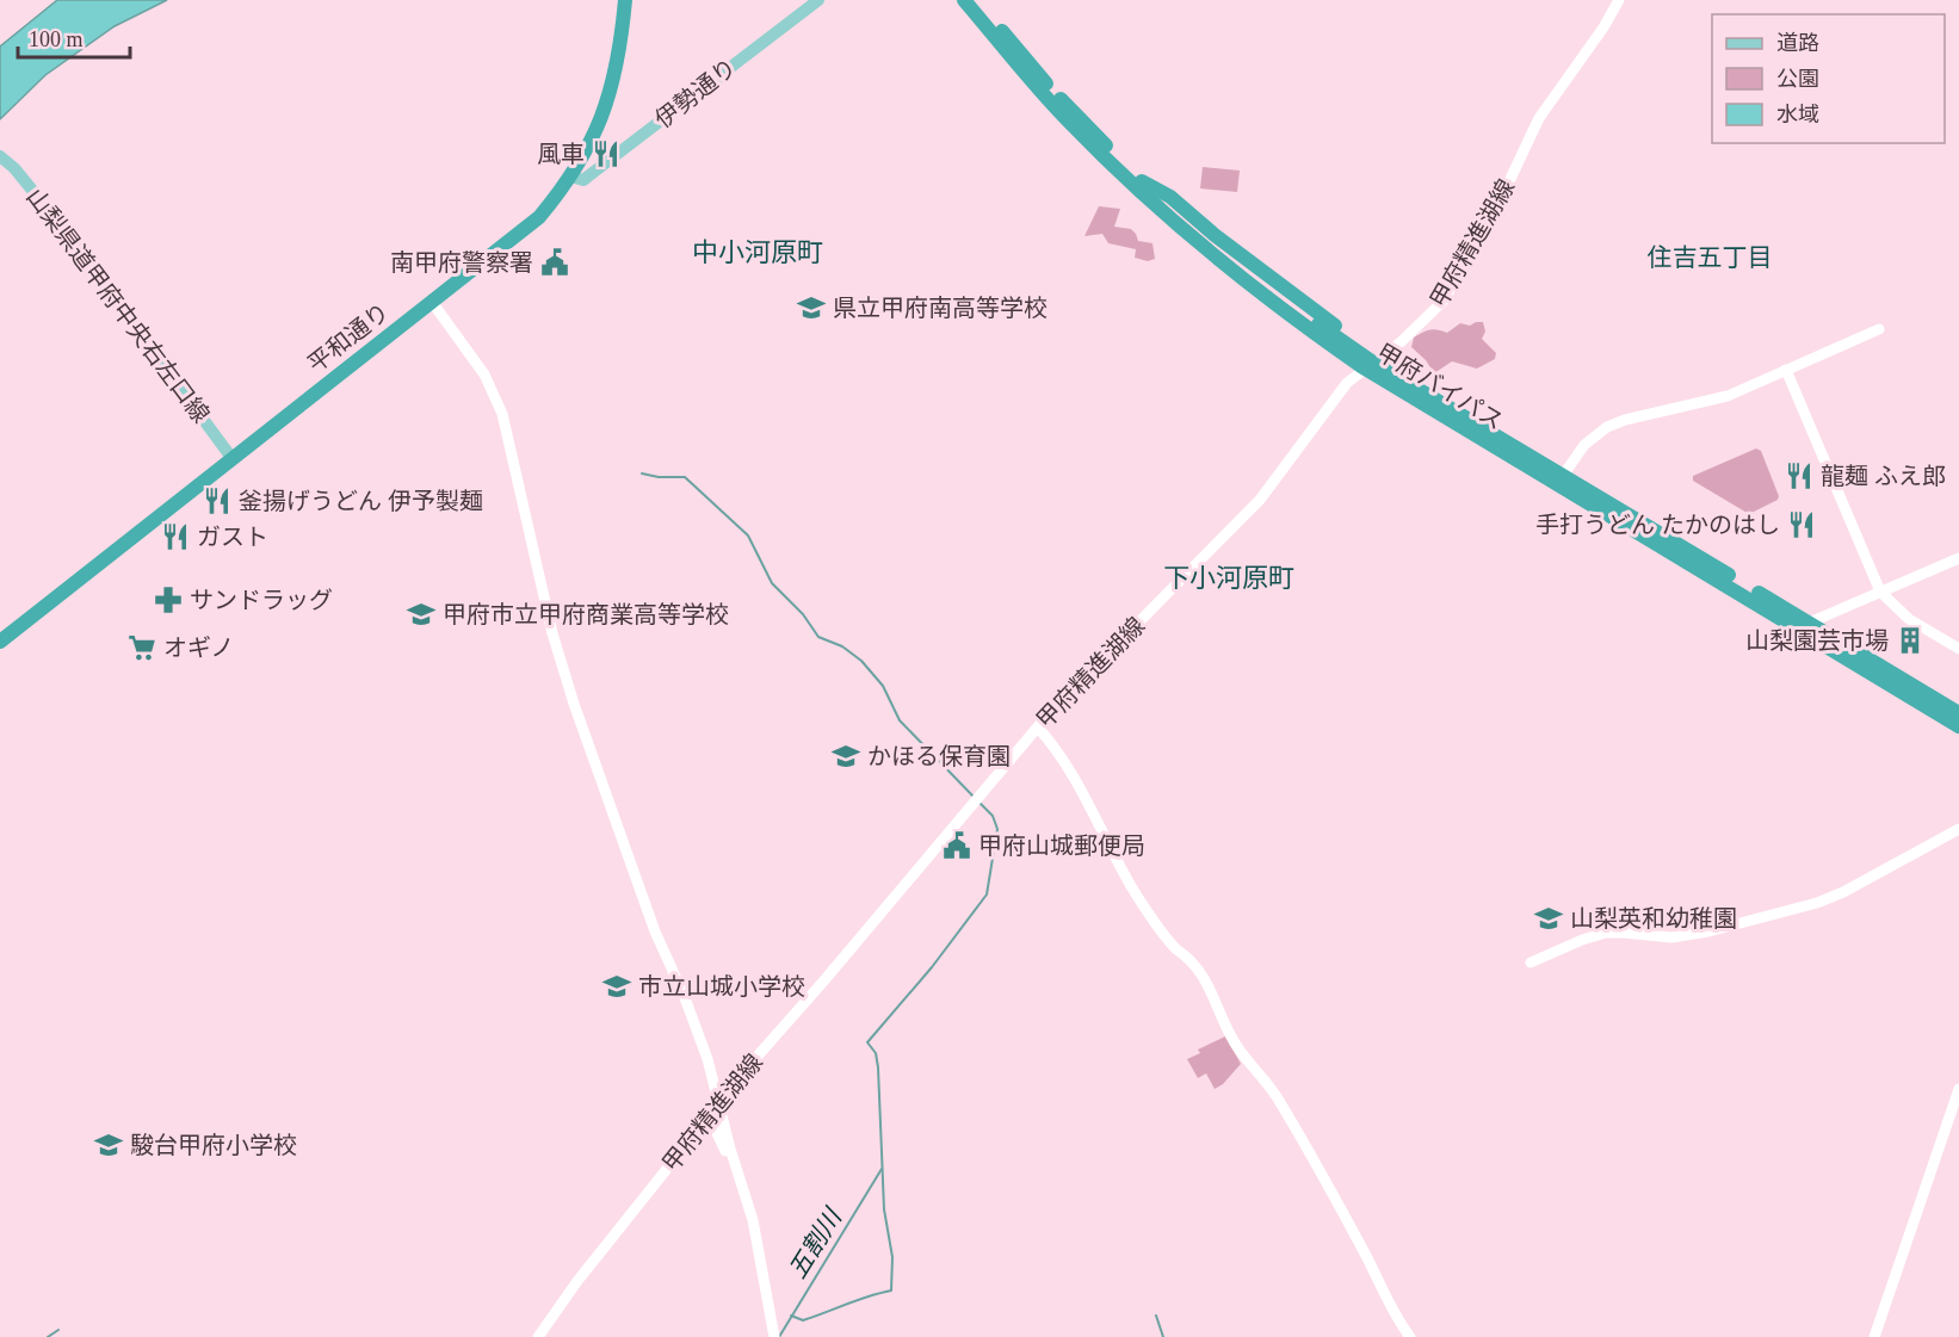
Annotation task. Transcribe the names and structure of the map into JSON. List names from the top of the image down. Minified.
{"streets":{"highway":["平和通り","甲府バイパス"],"main road":["伊勢通り","山梨県道甲府中央右左口線"],"street":["甲府精進湖線"]},"crossings":[["伊勢通り","平和通り"],["山梨県道甲府中央右左口線","平和通り"]],"districts":["中小河原町","住吉五丁目","下小河原町"],"water":["五割川"],"places":{"restaurant":["風車","龍麺 ふえ郎","釜揚げうどん 伊予製麺","手打うどん たかのはし","ガスト"],"public building":["南甲府警察署","甲府山城郵便局"],"school or university":["県立甲府南高等学校","甲府市立甲府商業高等学校","かほる保育園","山梨英和幼稚園","市立山城小学校","駿台甲府小学校"],"pharmacy":["サンドラッグ"],"building":["山梨園芸市場"],"supermarket":["オギノ"]},"legend":["道路","公園","水域"],"scale_bar":"100 m"}
